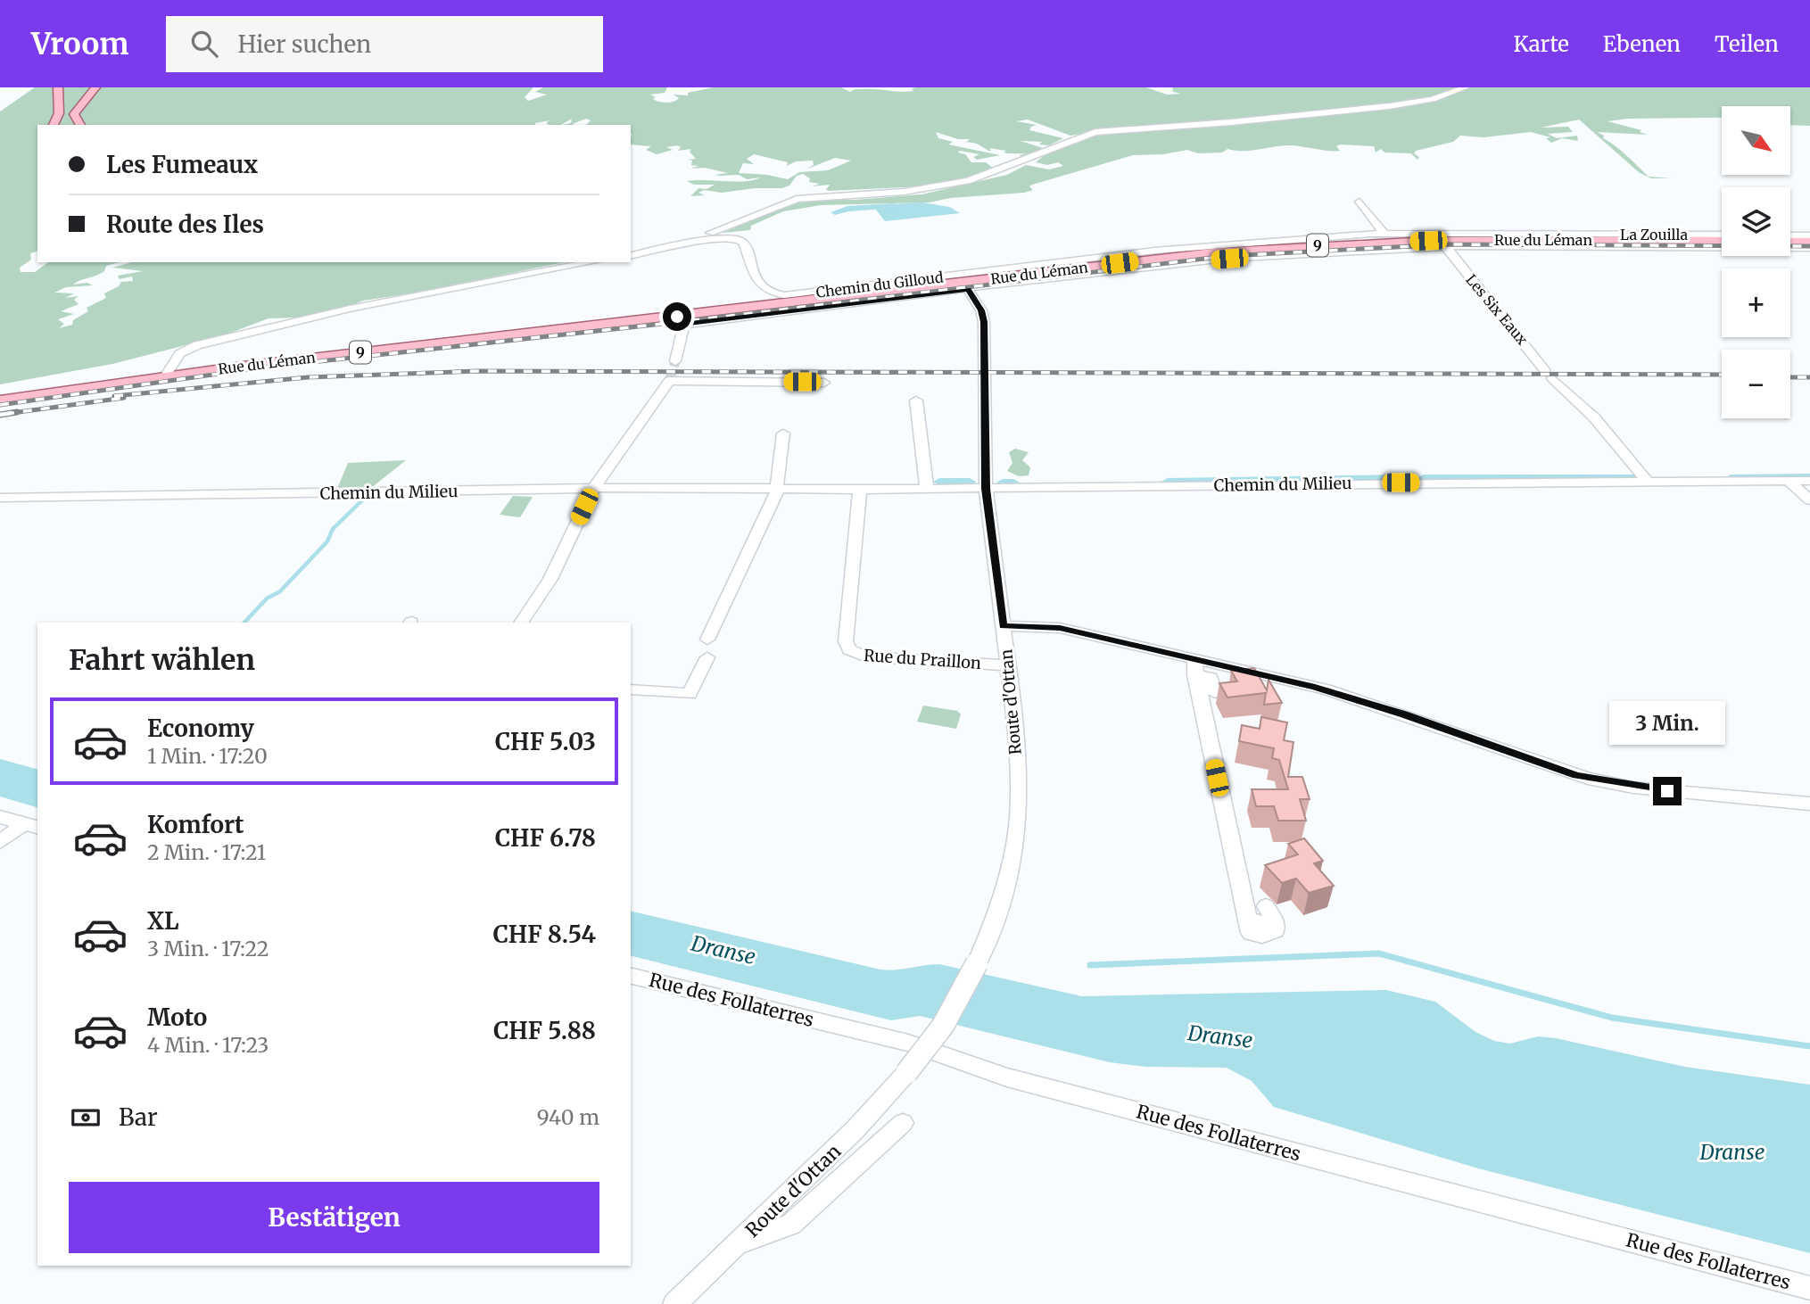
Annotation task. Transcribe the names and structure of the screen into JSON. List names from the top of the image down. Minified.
{"streets":{"main road":["Rue du Léman","9"],"street":["La Zouilla","Chemin du Gilloud","Les Six Eaux","Chemin du Milieu","Rue du Praillon","Route d'Ottan","Rue des Follaterres"]},"crossings":[["La Zouilla","Rue du Léman"],["La Zouilla","Chemin du Gilloud"],["Rue du Léman","Chemin du Gilloud"],["Les Six Eaux","Chemin du Milieu"],["Chemin du Milieu","Rue du Praillon"],["Chemin du Milieu","Route d'Ottan"],["Rue du Praillon","Route d'Ottan"]],"water":["Dranse"],"north":"bottom right","page":{"header":"Vroom","search":"Hier suchen","nav":["Karte","Ebenen","Teilen"],"map_buttons":["+","−"],"banner":["Les Fumeaux","Route des Iles"],"heading":"Fahrt wählen","list":[{"name":"Economy","note":"1 Min. · 17:20","value":"CHF 5.03"},{"name":"Komfort","note":"2 Min. · 17:21","value":"CHF 6.78"},{"name":"XL","note":"3 Min. · 17:22","value":"CHF 8.54"},{"name":"Moto","note":"4 Min. · 17:23","value":"CHF 5.88"}],"bubble":"3 Min.","pay":["Bar","940 m"],"buttons":"Bestätigen"}}
